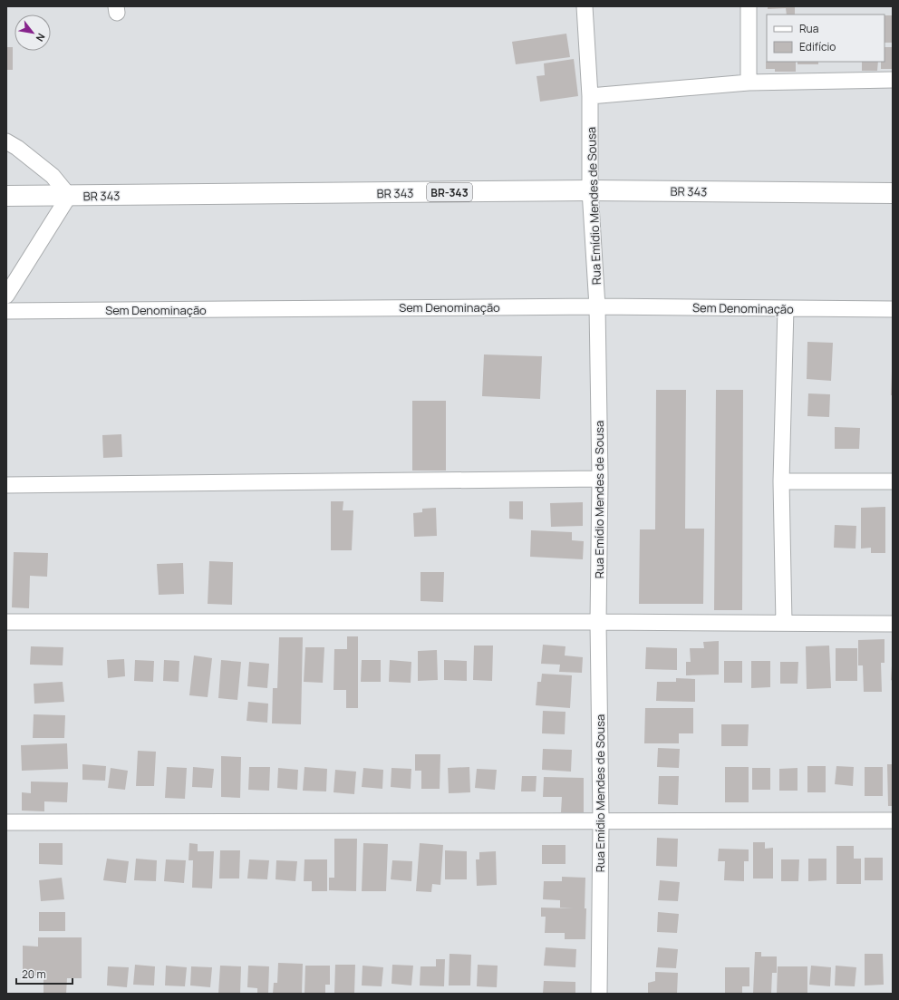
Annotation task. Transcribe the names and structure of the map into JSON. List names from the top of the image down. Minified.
{"streets":{"main road":["BR 343","BR-343"],"street":["Rua Emídio Mendes de Sousa","Sem Denominação"]},"crossings":[["BR 343","Rua Emídio Mendes de Sousa"],["Rua Emídio Mendes de Sousa","Sem Denominação"]],"legend":["Rua","Edifício"],"scale_bar":"20 m","north":"bottom right"}
